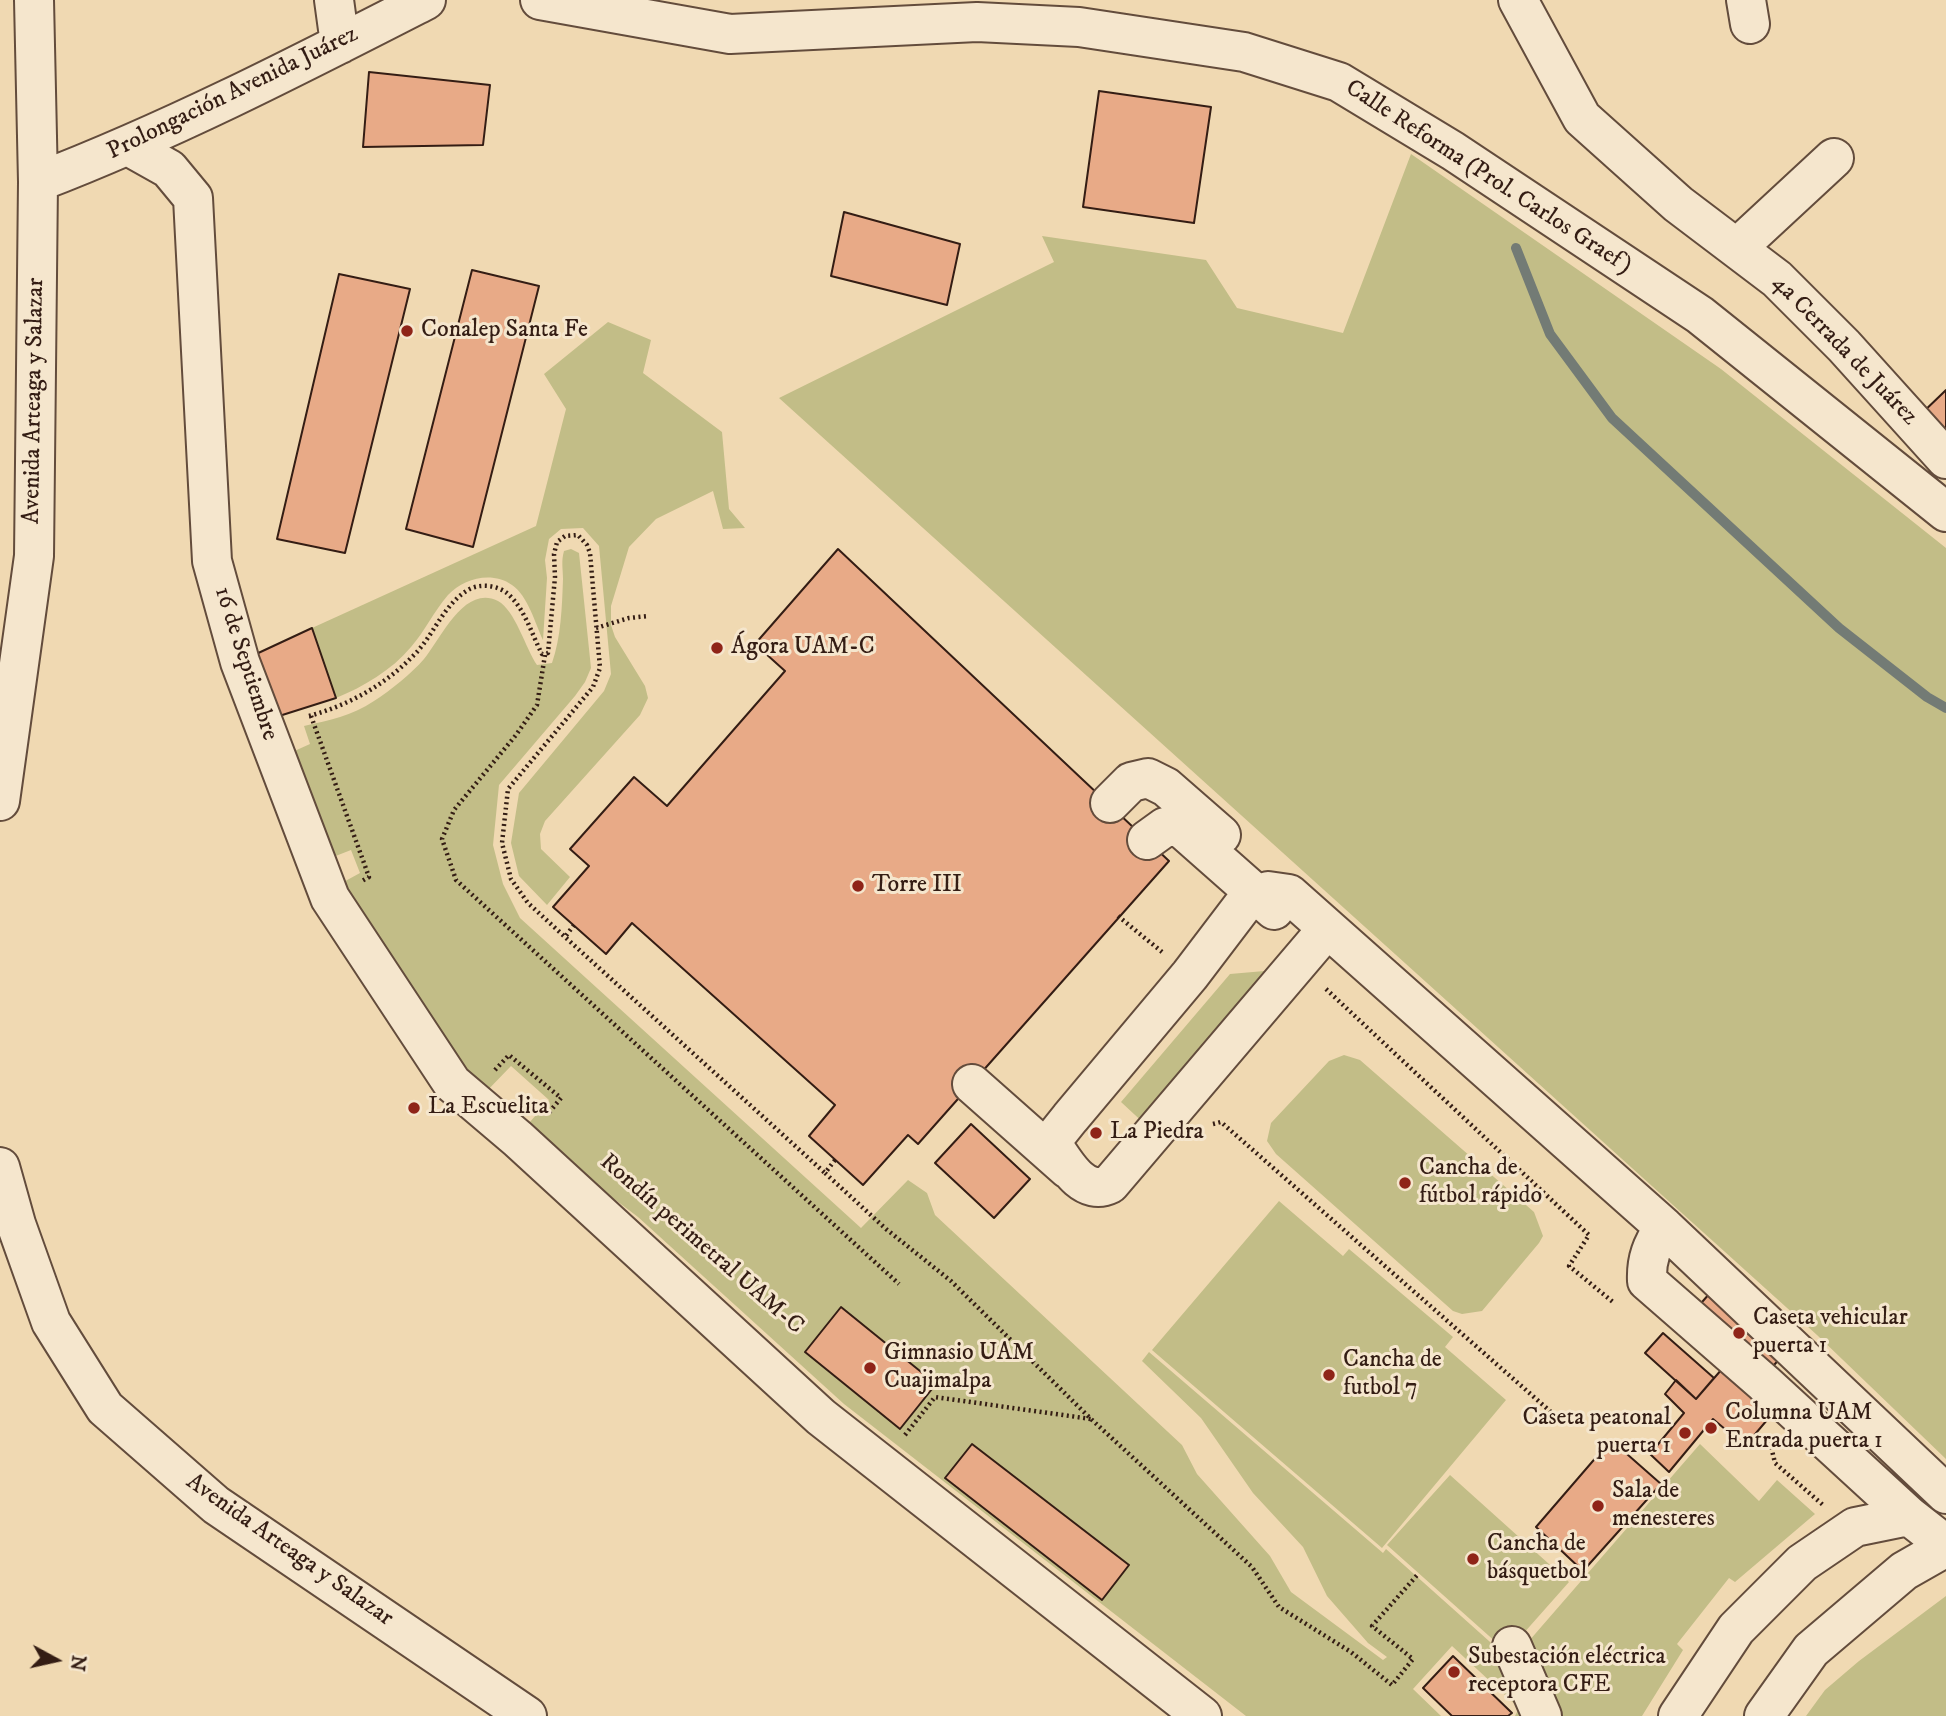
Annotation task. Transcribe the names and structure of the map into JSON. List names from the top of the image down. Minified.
{"streets":{"street":["Prolongación Avenida Juárez","Calle Reforma (Prol. Carlos Graef)","4a Cerrada de Juárez","Avenida Arteaga y Salazar","16 de Septiembre"]},"crossings":[["Prolongación Avenida Juárez","Avenida Arteaga y Salazar"],["Prolongación Avenida Juárez","16 de Septiembre"]],"places":["Conalep Santa Fe","Ágora UAM-C","Torre III","La Escuelita","La Piedra","Cancha de fútbol rápido","Caseta vehicular puerta 1","Gimnasio UAM Cuajimalpa","Cancha de futbol 7","Columna UAM Entrada puerta 1","Caseta peatonal puerta 1","Sala de menesteres","Cancha de básquetbol","Subestación eléctrica receptora CFE"],"north":"right"}
